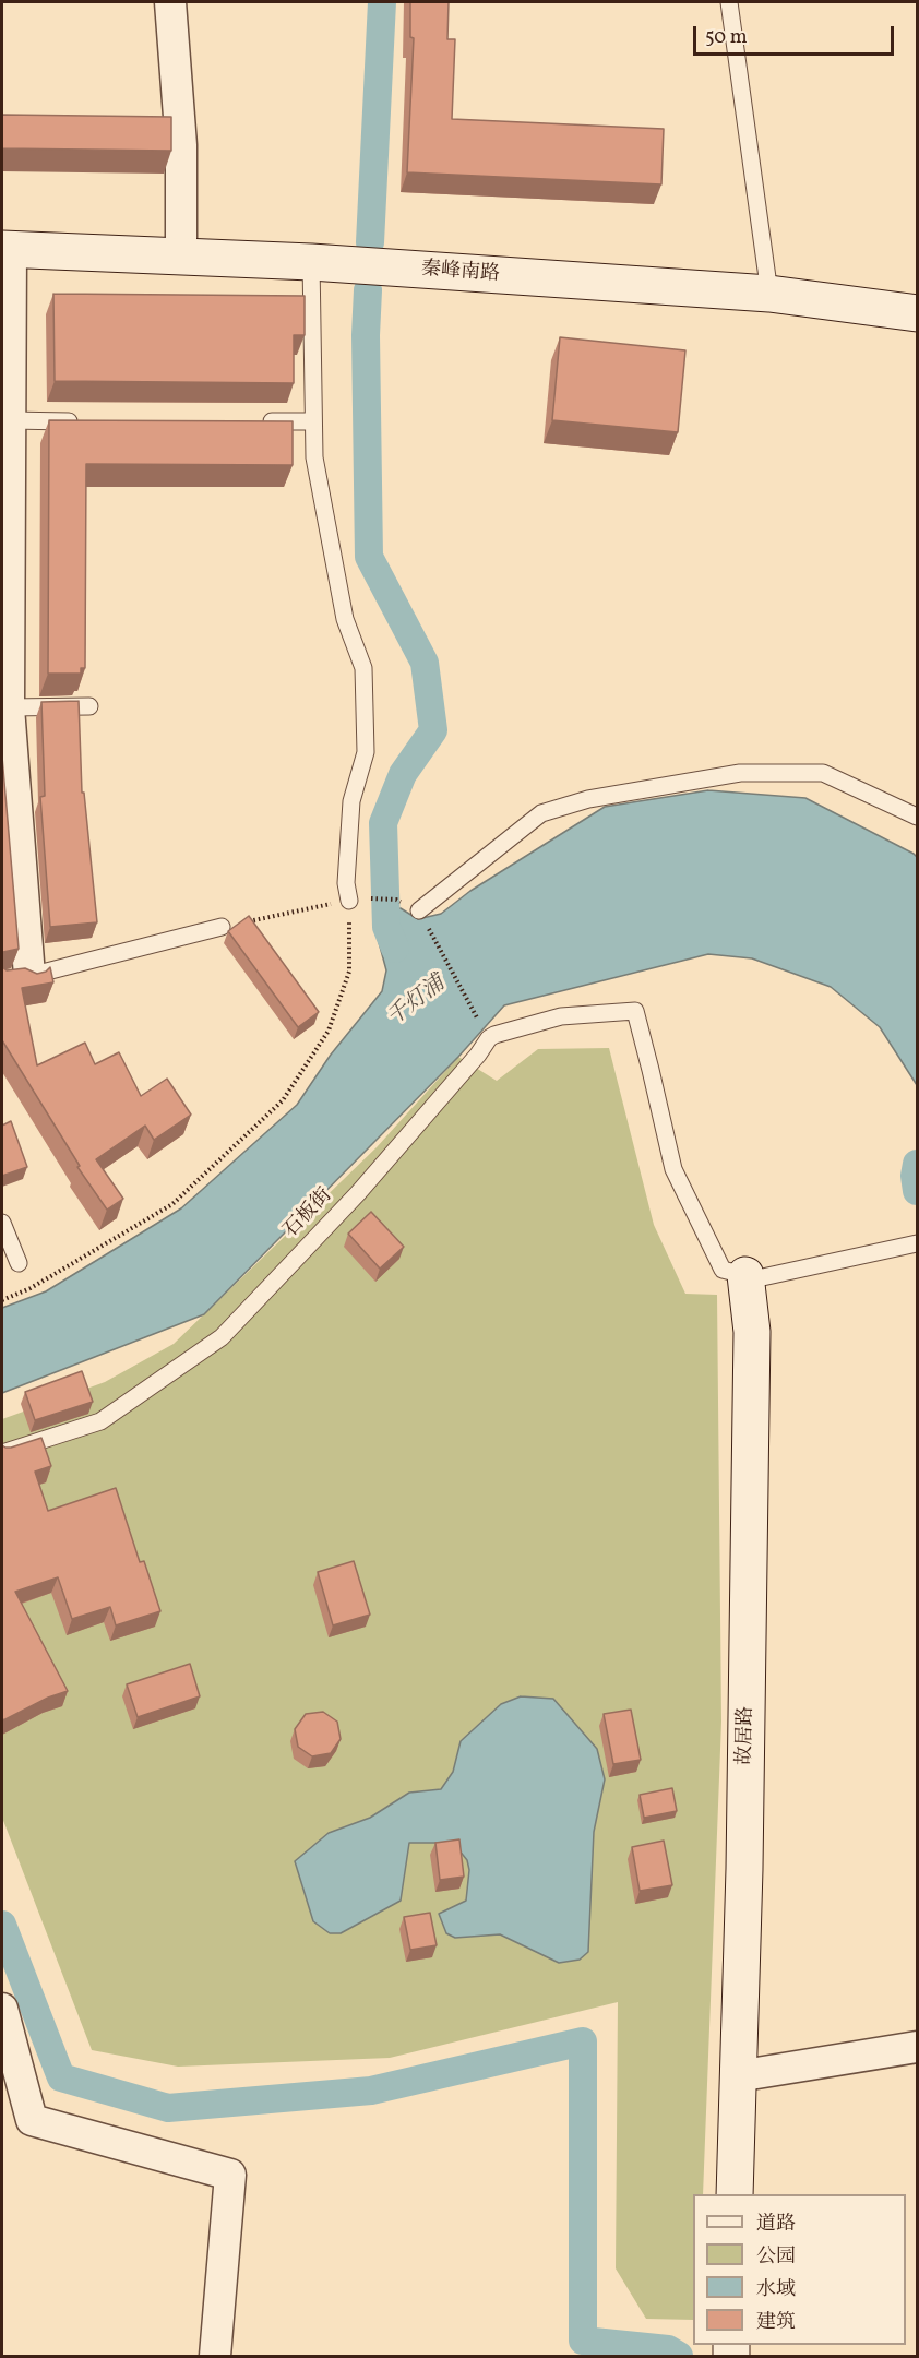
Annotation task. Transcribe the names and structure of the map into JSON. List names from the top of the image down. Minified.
{"streets":{"street":["秦峰南路","故居路"],"lane":["石板街"]},"water":["千灯浦"],"legend":["道路","公园","水域","建筑"],"scale_bar":"50 m"}
